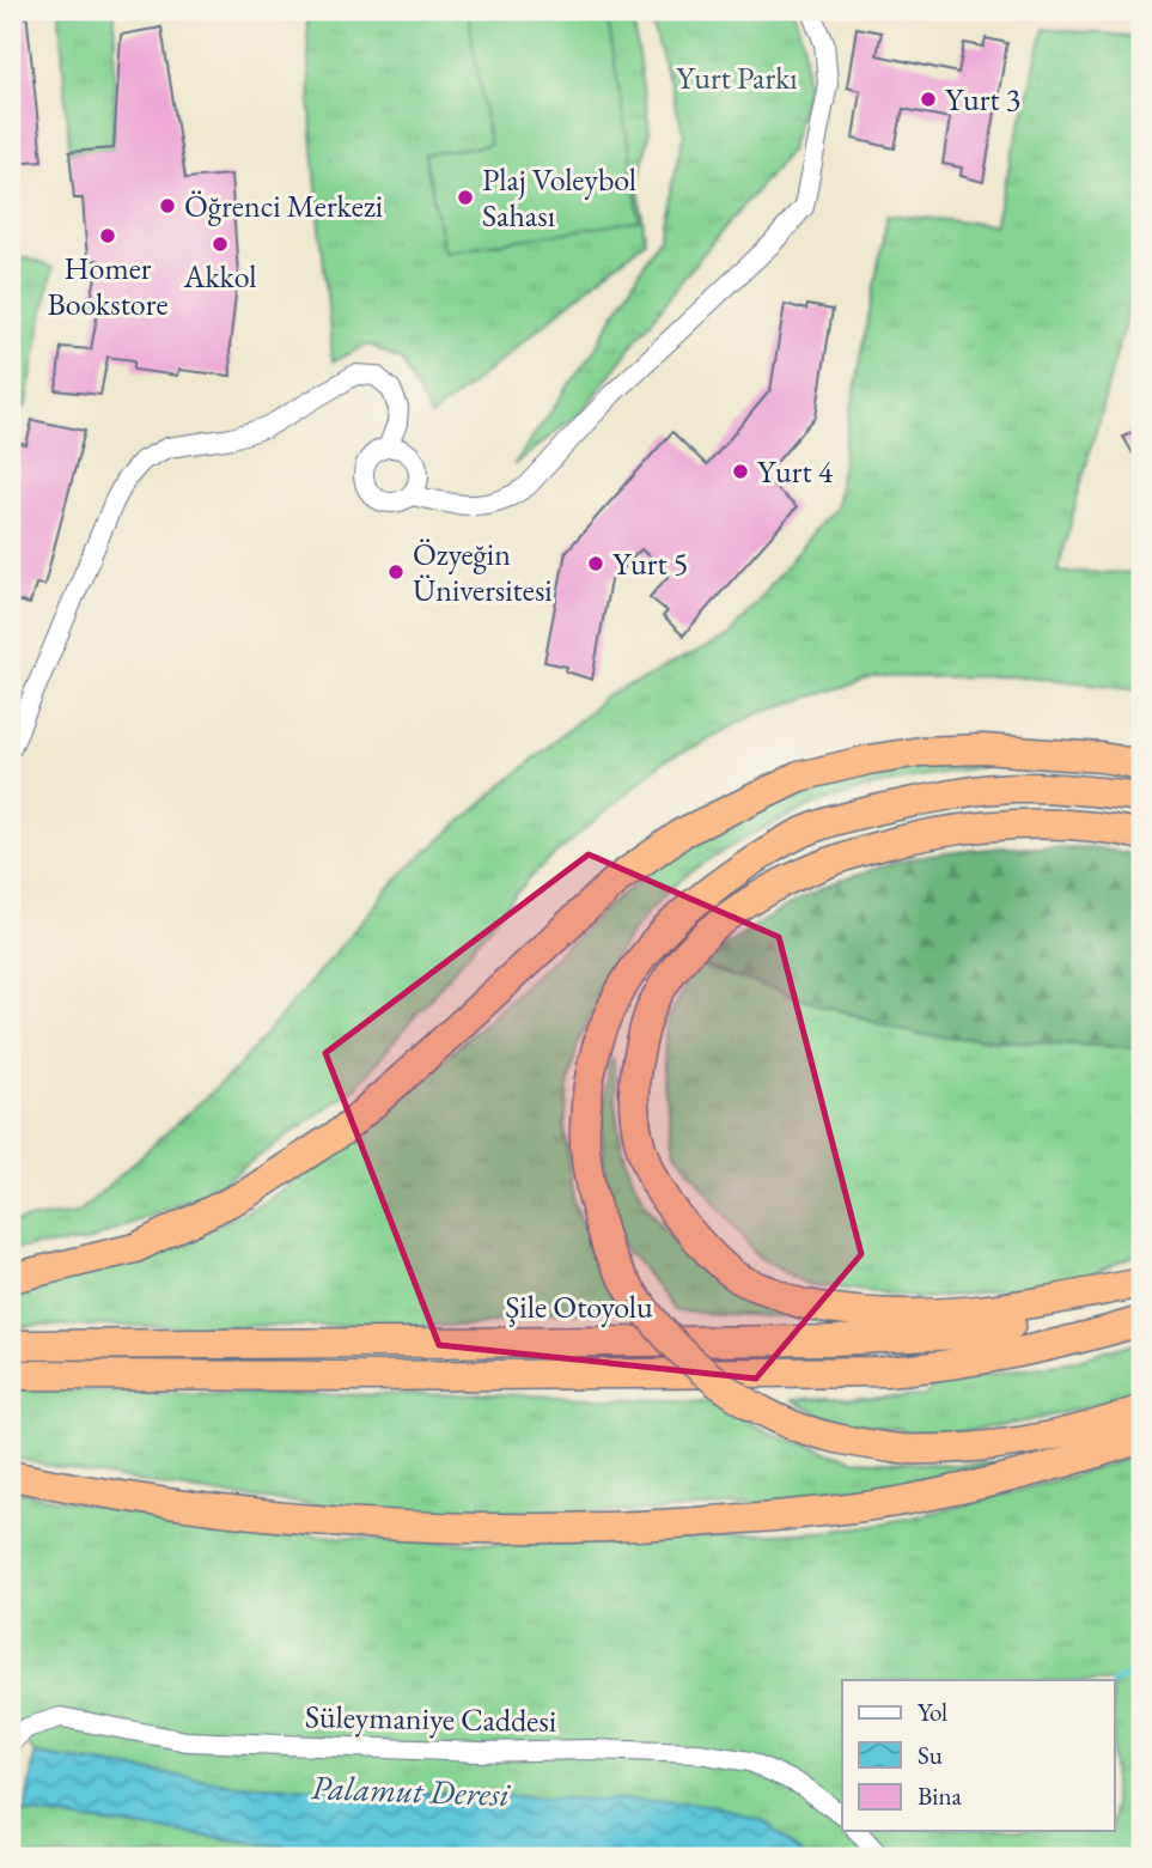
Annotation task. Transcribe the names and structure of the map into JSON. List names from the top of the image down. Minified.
{"streets":{"highway":["Şile Otoyolu"],"street":["Süleymaniye Caddesi"]},"water":["Palamut Deresi"],"parks":["Yurt Parkı"],"places":["Yurt 3","Plaj Voleybol Sahası","Öğrenci Merkezi","Homer Bookstore","Akkol","Yurt 4","Yurt 5","Özyeğin Üniversitesi"],"legend":["Yol","Su","Bina"]}
